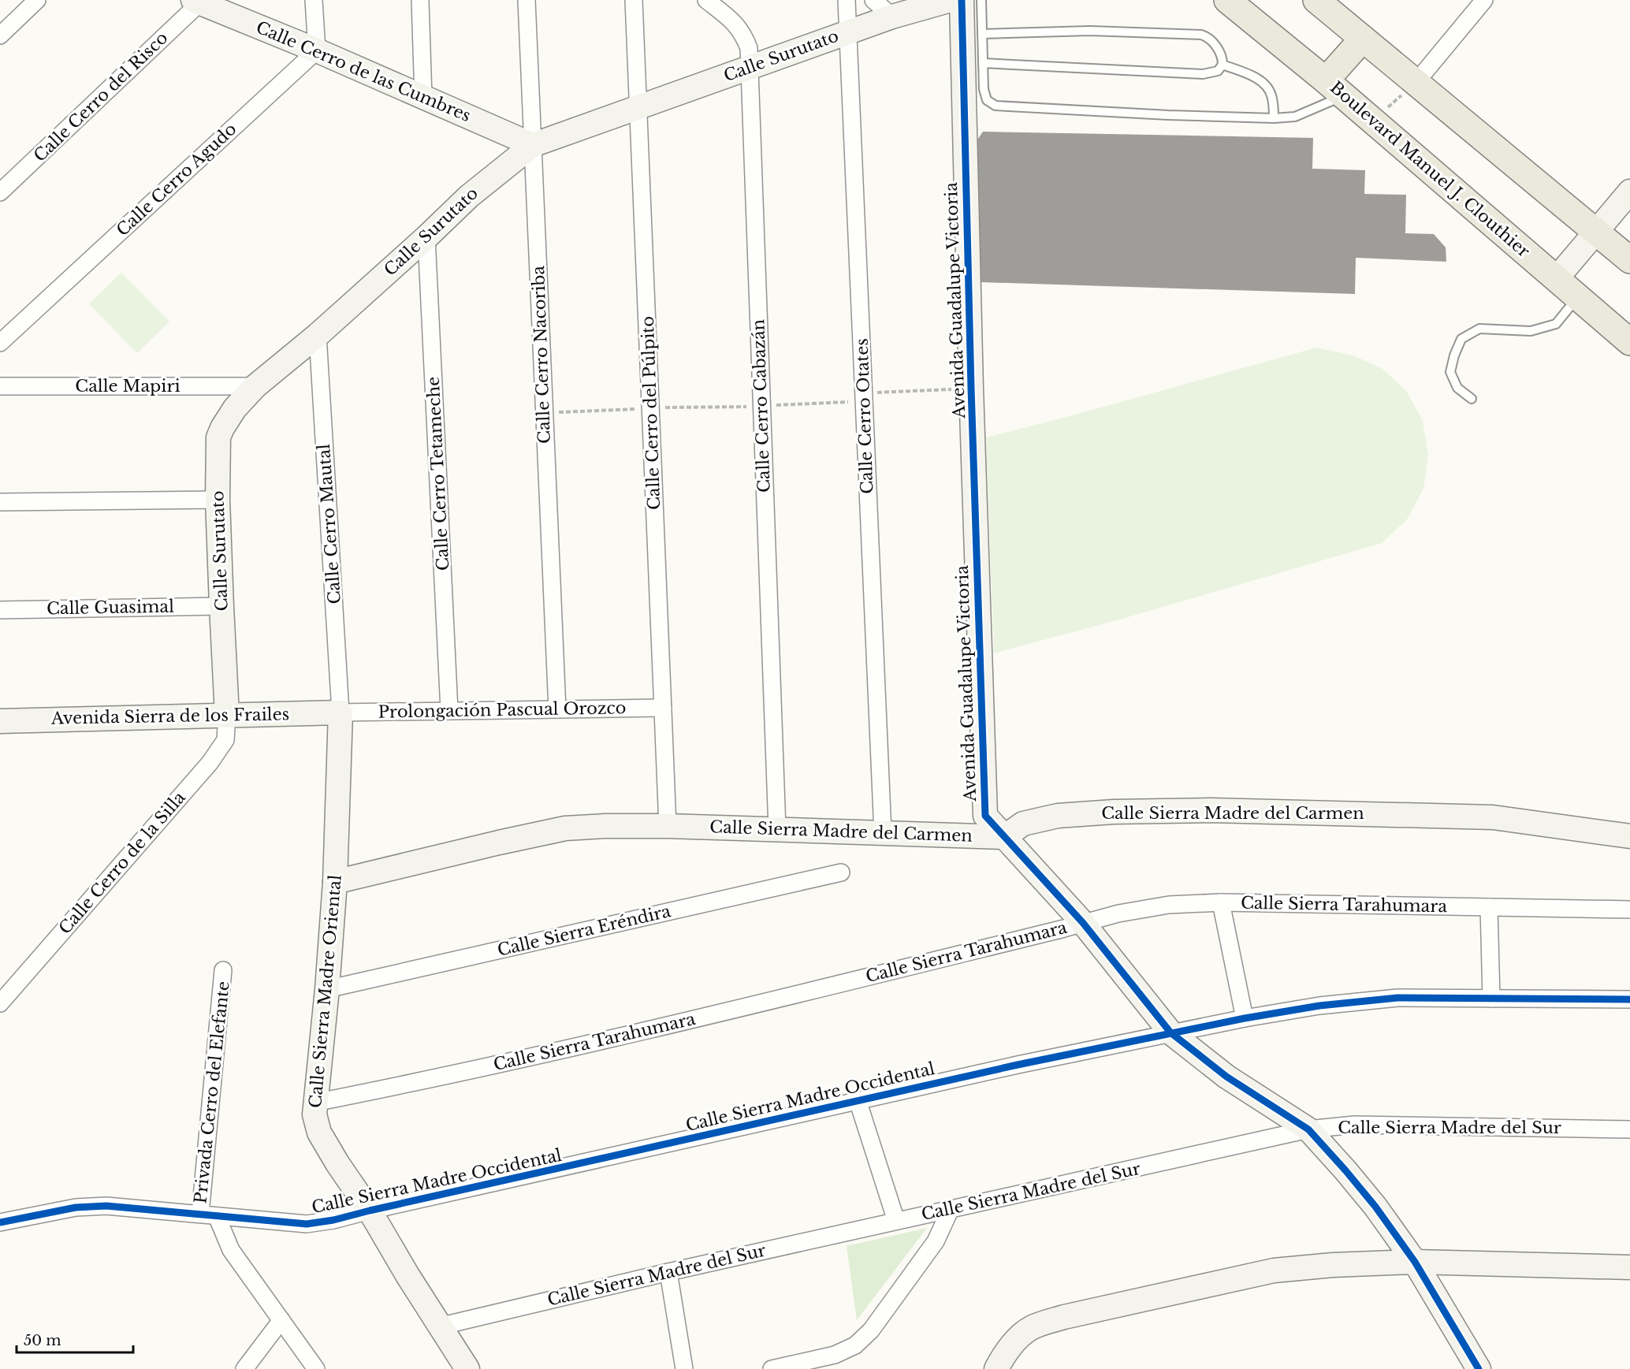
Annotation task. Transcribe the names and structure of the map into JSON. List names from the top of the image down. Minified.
{"streets":{"main road":["Boulevard Manuel J. Clouthier"],"street":["Calle Surutato","Calle Cerro de las Cumbres","Calle Cerro del Risco","Calle Cerro Agudo","Avenida Guadalupe Victoria","Calle Cerro Nacoriba","Calle Mapiri","Calle Cerro Cabazán","Calle Cerro del Púlpito","Calle Cerro Otates","Calle Cerro Tetameche","Calle Cerro Mautal","Calle Guasimal","Prolongación Pascual Orozco","Avenida Sierra de los Frailes","Calle Sierra Madre del Carmen","Calle Cerro de la Silla","Calle Sierra Tarahumara","Calle Sierra Eréndira","Calle Sierra Madre Oriental","Privada Cerro del Elefante","Calle Sierra Madre Occidental","Calle Sierra Madre del Sur"]},"crossings":[["Calle Surutato","Calle Cerro de las Cumbres"],["Calle Surutato","Calle Cerro Nacoriba"],["Calle Surutato","Calle Mapiri"],["Calle Surutato","Calle Cerro Cabazán"],["Calle Surutato","Calle Cerro del Púlpito"],["Calle Surutato","Calle Cerro Otates"],["Calle Surutato","Calle Cerro Tetameche"],["Calle Surutato","Calle Cerro Mautal"],["Calle Surutato","Calle Guasimal"],["Calle Surutato","Avenida Sierra de los Frailes"],["Calle Surutato","Calle Cerro de la Silla"],["Calle Cerro de las Cumbres","Calle Cerro del Risco"],["Calle Cerro de las Cumbres","Calle Cerro Agudo"],["Calle Cerro de las Cumbres","Calle Cerro Nacoriba"],["Avenida Guadalupe Victoria","Calle Sierra Madre del Carmen"],["Avenida Guadalupe Victoria","Calle Sierra Tarahumara"],["Avenida Guadalupe Victoria","Calle Sierra Madre Occidental"],["Avenida Guadalupe Victoria","Calle Sierra Madre del Sur"],["Calle Cerro Nacoriba","Prolongación Pascual Orozco"],["Calle Cerro Cabazán","Calle Sierra Madre del Carmen"],["Calle Cerro del Púlpito","Prolongación Pascual Orozco"],["Calle Cerro del Púlpito","Calle Sierra Madre del Carmen"],["Calle Cerro Otates","Calle Sierra Madre del Carmen"],["Calle Cerro Tetameche","Prolongación Pascual Orozco"],["Calle Cerro Mautal","Prolongación Pascual Orozco"],["Calle Cerro Mautal","Avenida Sierra de los Frailes"],["Calle Cerro Mautal","Calle Sierra Madre Oriental"],["Prolongación Pascual Orozco","Avenida Sierra de los Frailes"],["Prolongación Pascual Orozco","Calle Sierra Madre Oriental"],["Avenida Sierra de los Frailes","Calle Cerro de la Silla"],["Avenida Sierra de los Frailes","Calle Sierra Madre Oriental"],["Calle Sierra Madre del Carmen","Calle Sierra Madre Oriental"],["Calle Sierra Tarahumara","Calle Sierra Madre Oriental"],["Calle Sierra Eréndira","Calle Sierra Madre Oriental"],["Calle Sierra Madre Oriental","Calle Sierra Madre Occidental"],["Calle Sierra Madre Oriental","Calle Sierra Madre del Sur"],["Privada Cerro del Elefante","Calle Sierra Madre Occidental"]],"scale_bar":"50 m"}
